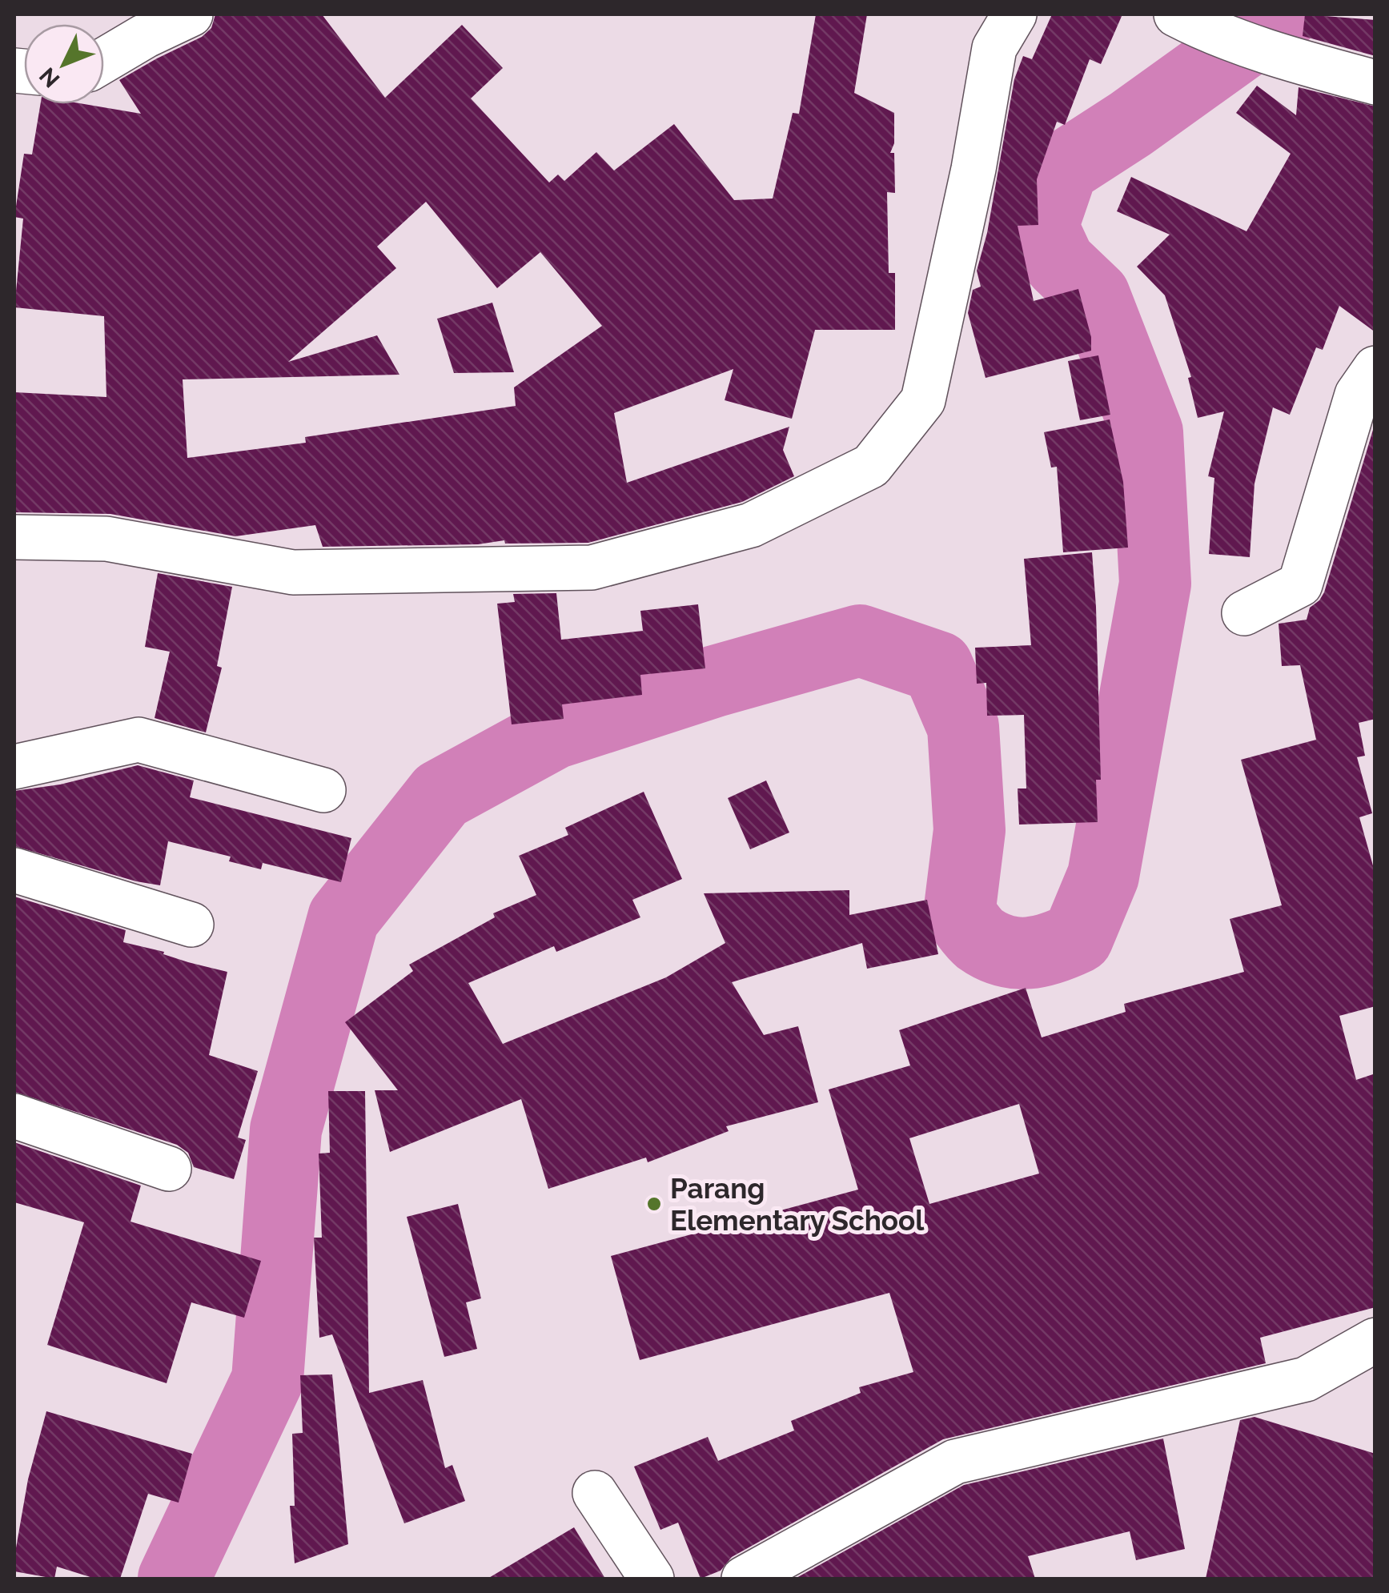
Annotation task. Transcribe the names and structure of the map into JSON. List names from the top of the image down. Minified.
{"places":["Parang Elementary School"],"north":"bottom left"}
